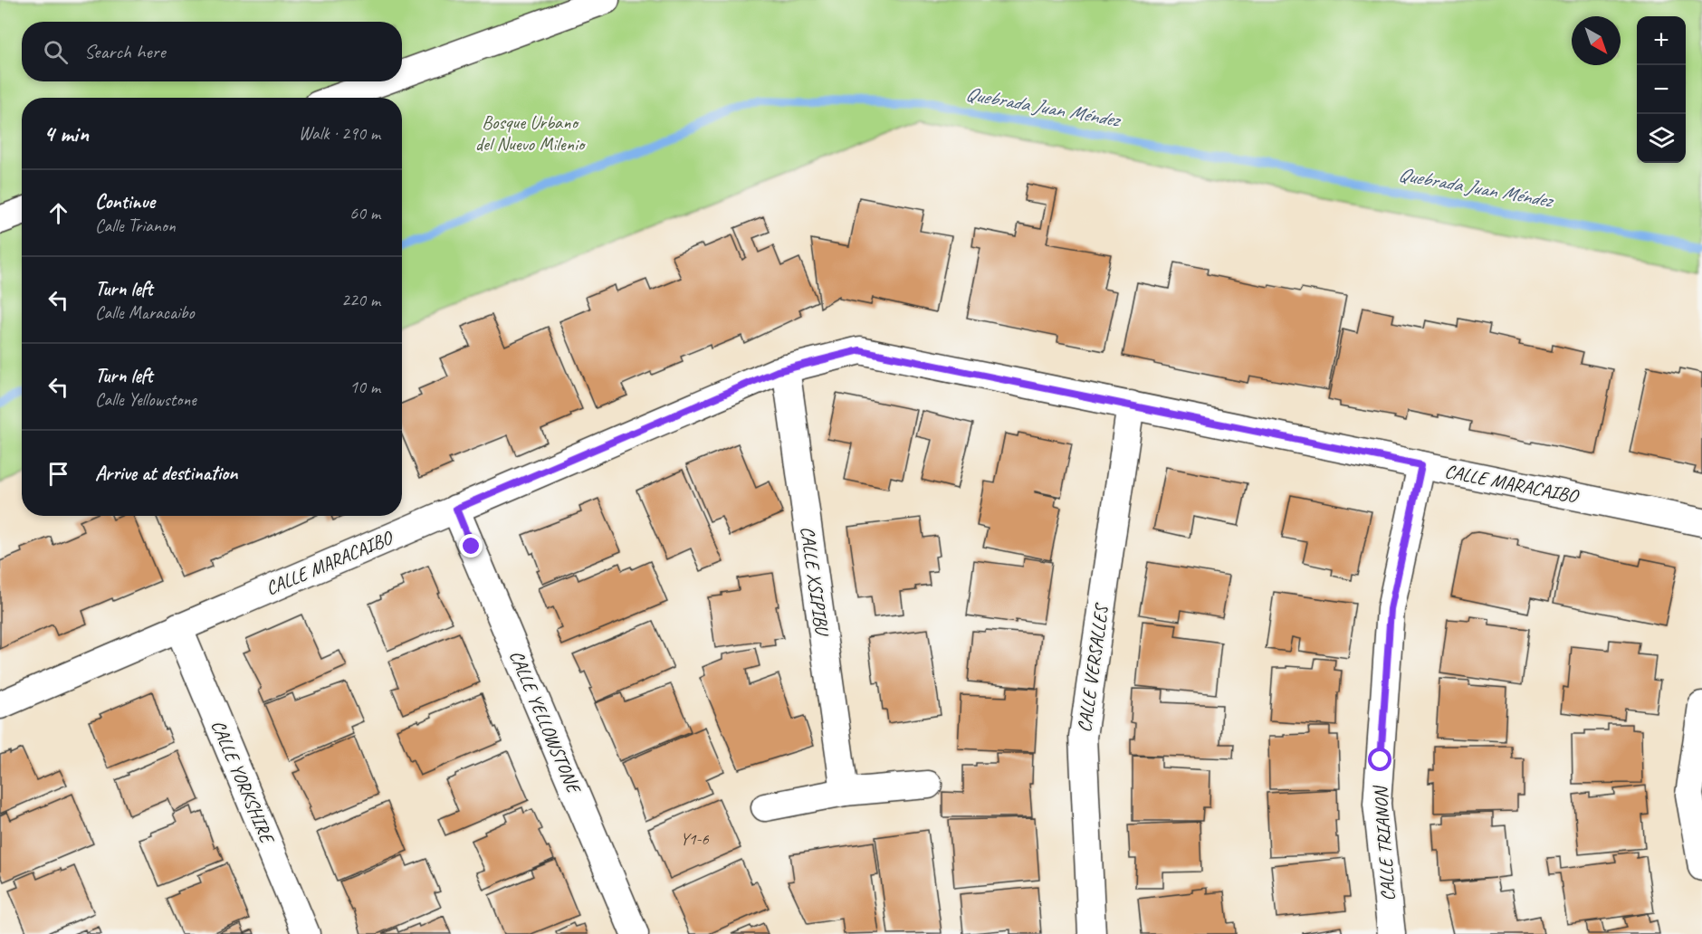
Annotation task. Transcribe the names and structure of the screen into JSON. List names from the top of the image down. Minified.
{"streets":{"street":["CALLE MARACAIBO","CALLE XSIPIBU","CALLE VERSALLES","CALLE YELLOWSTONE","CALLE YORKSHIRE","CALLE TRIANON"]},"crossings":[["CALLE MARACAIBO","CALLE XSIPIBU"],["CALLE MARACAIBO","CALLE VERSALLES"],["CALLE MARACAIBO","CALLE YELLOWSTONE"],["CALLE MARACAIBO","CALLE YORKSHIRE"],["CALLE MARACAIBO","CALLE TRIANON"]],"water":["Quebrada Juan Méndez"],"parks":["Bosque Urbano del Nuevo Milenio"],"house_numbers":["Y1-6"],"north":"bottom right","page":{"map_buttons":["+","−"],"search":"Search here","heading":["4 min","Walk · 290 m"],"list":[["Continue","Calle Trianon","60 m"],["Turn left","Calle Maracaibo","220 m"],["Turn left","Calle Yellowstone","10 m"],"Arrive at destination"]}}
